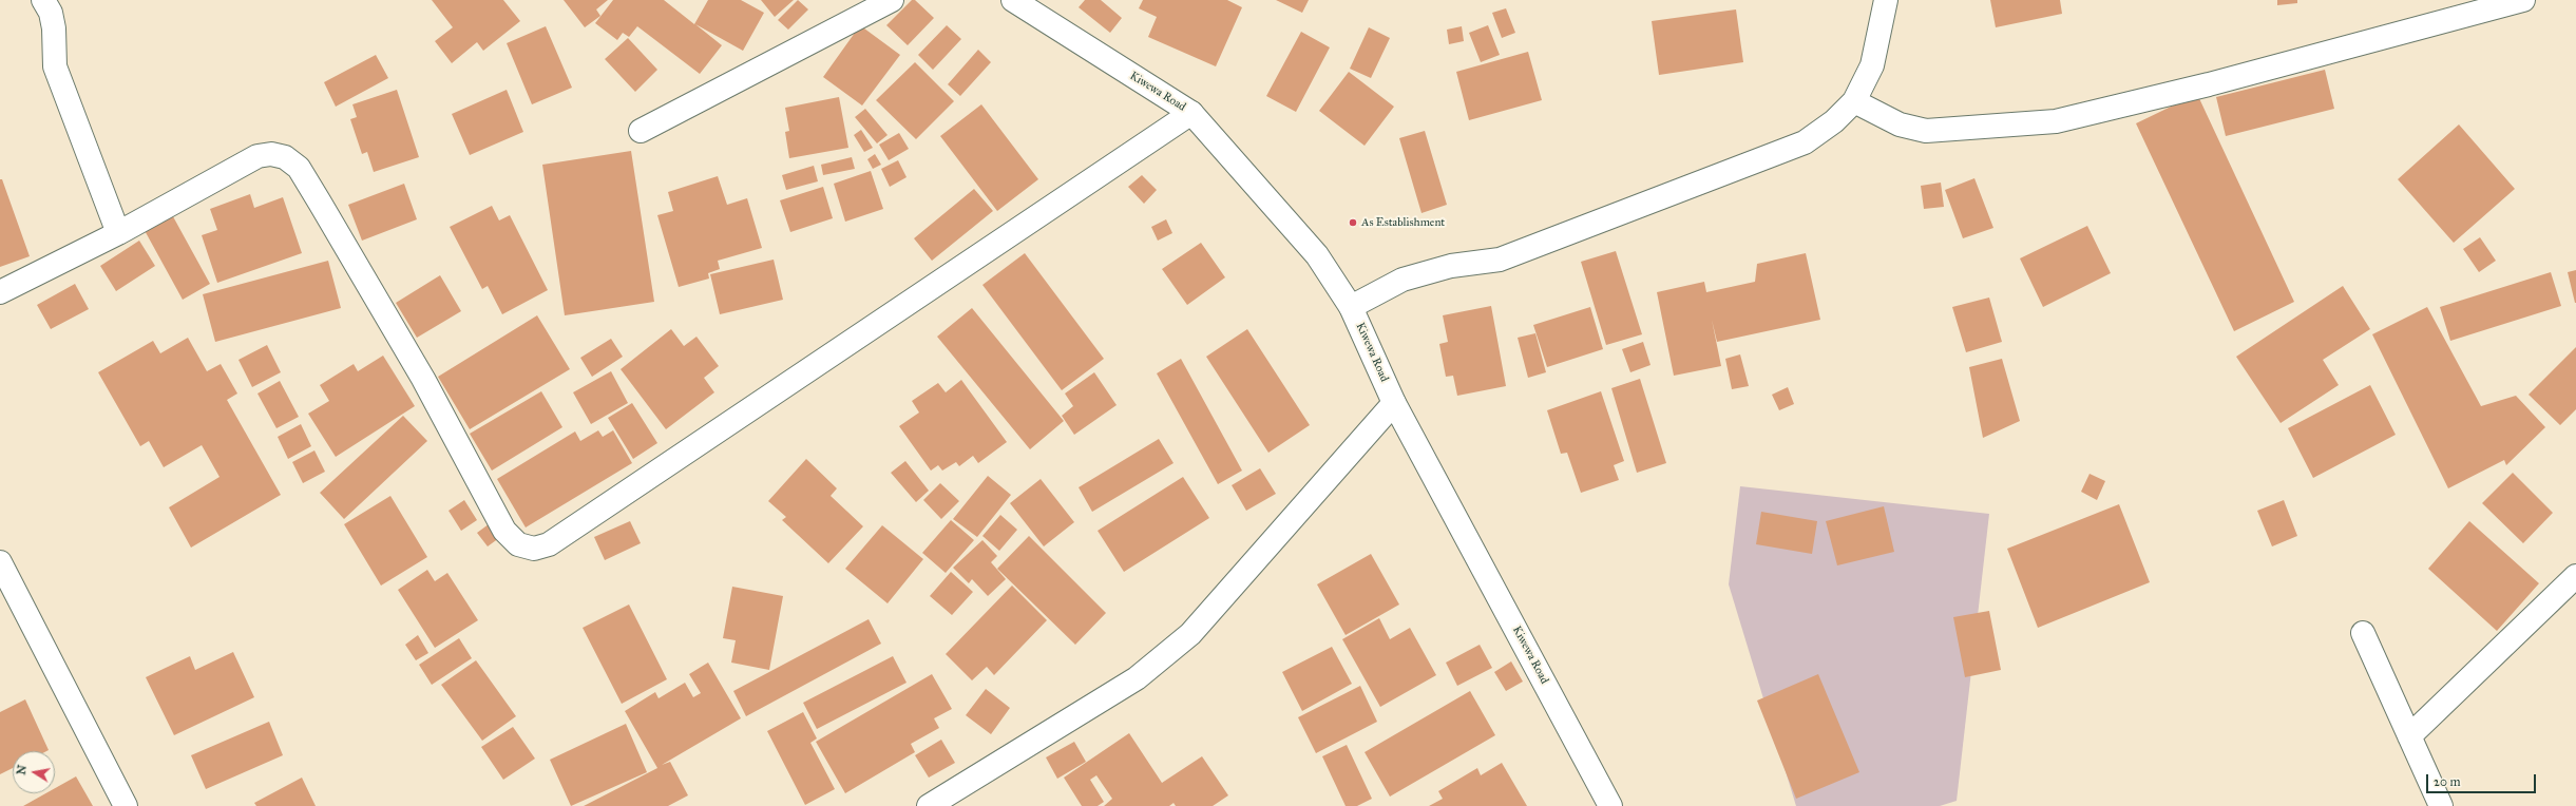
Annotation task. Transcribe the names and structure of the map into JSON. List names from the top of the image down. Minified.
{"streets":{"street":["Kiwewa Road"]},"places":["As Establishment"],"scale_bar":"20 m","north":"left"}
